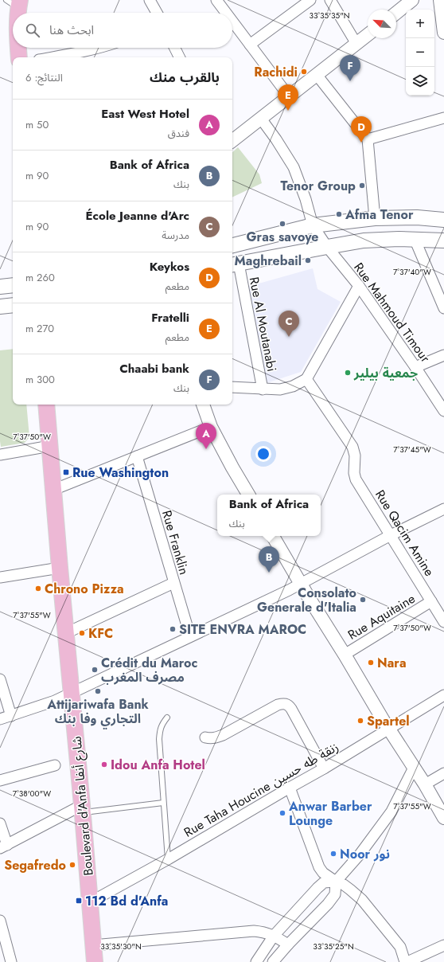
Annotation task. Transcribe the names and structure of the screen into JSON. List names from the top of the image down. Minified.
{"streets":{"main road":["Boulevard d'Anfa شارع أنفا"],"street":["Rue Mahmoud Timour","Rue Al Moutanabi","Rue Qacim Amine","Rue Franklin","Rue Aquitaine","Rue Taha Houcine زنقة طه حسين"]},"crossings":[["Rue Qacim Amine","Rue Aquitaine"],["Rue Taha Houcine زنقة طه حسين","Boulevard d'Anfa شارع أنفا"]],"places":{"other":["Rachidi","Tenor Group","Afma Tenor","Gras savoye","Maghrebail","جمعية بيلير","Chrono Pizza","Consolato Generale d'Italia","SITE ENVRA MAROC","KFC","Nara","Crédit du Maroc مصرف المغرب","Attijariwafa Bank التجاري وفا بنك","Spartel","Idou Anfa Hotel","Anwar Barber Lounge","Noor نور","Segafredo"],"transit":["Rue Washington","112 Bd d'Anfa"]},"north":"top left","page":{"map_buttons":["+","−"],"search":"ابحث هنا","pins":["F","E","D","C","A","B"],"heading":["بالقرب منك","النتائج: 6"],"list":[{"mark":"A","name":"East West Hotel","note":"فندق","value":"50 m"},{"mark":"B","name":"Bank of Africa","note":"بنك","value":"90 m"},{"mark":"C","name":"École Jeanne d'Arc","note":"مدرسة","value":"90 m"},{"mark":"D","name":"Keykos","note":"مطعم","value":"260 m"},{"mark":"E","name":"Fratelli","note":"مطعم","value":"270 m"},{"mark":"F","name":"Chaabi bank","note":"بنك","value":"300 m"}],"popup":["Bank of Africa","بنك"]},"coordinates":["33°35'35\"N","7°37'40\"W","7°37'50\"W","7°37'45\"W","7°37'55\"W","7°38'00\"W","33°35'30\"N","33°35'25\"N"]}
